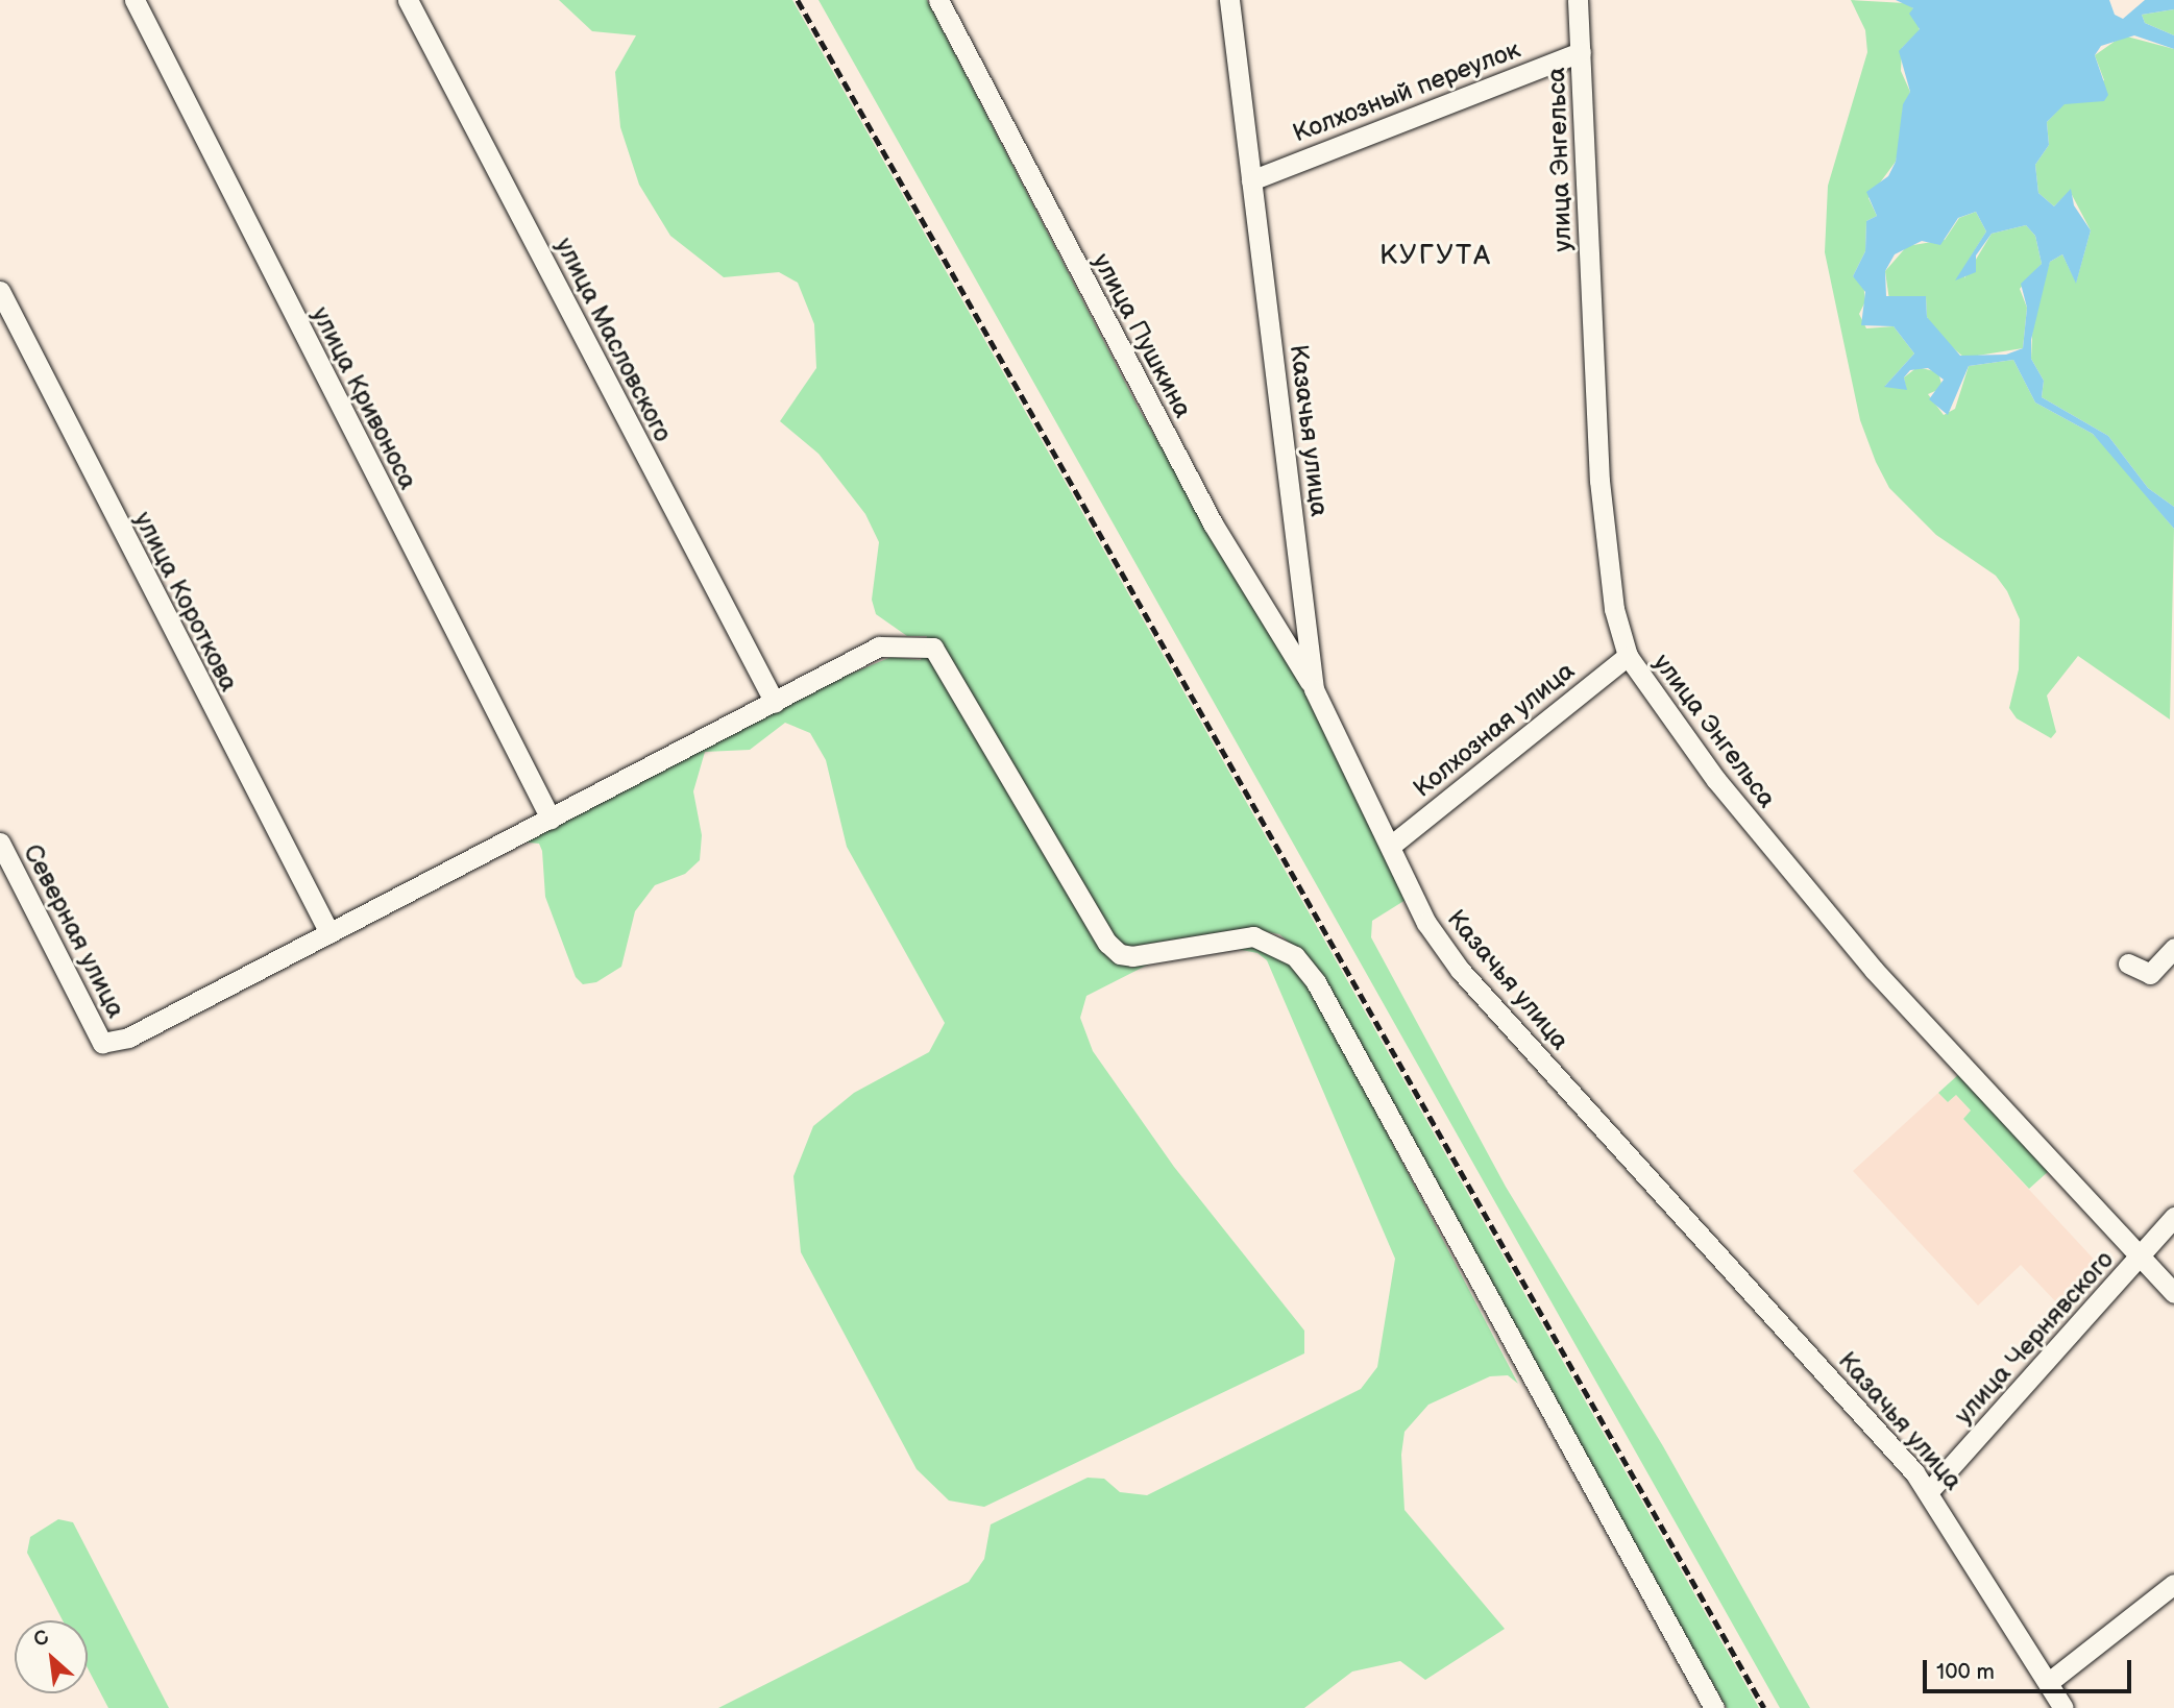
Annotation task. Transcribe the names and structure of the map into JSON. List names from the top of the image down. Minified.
{"streets":{"street":["Колхозный переулок","улица Энгельса","улица Пушкина","улица Масловского","улица Кривоноса","Казачья улица","улица Короткова","Колхозная улица","Северная улица","улица Чернявского"]},"crossings":[["Колхозный переулок","улица Энгельса"],["Колхозный переулок","Казачья улица"],["улица Энгельса","Колхозная улица"],["улица Энгельса","улица Чернявского"],["улица Пушкина","Казачья улица"],["Казачья улица","Колхозная улица"],["Казачья улица","улица Чернявского"],["улица Короткова","Северная улица"]],"districts":["КУГУТА"],"scale_bar":"100 m","north":"top left"}
